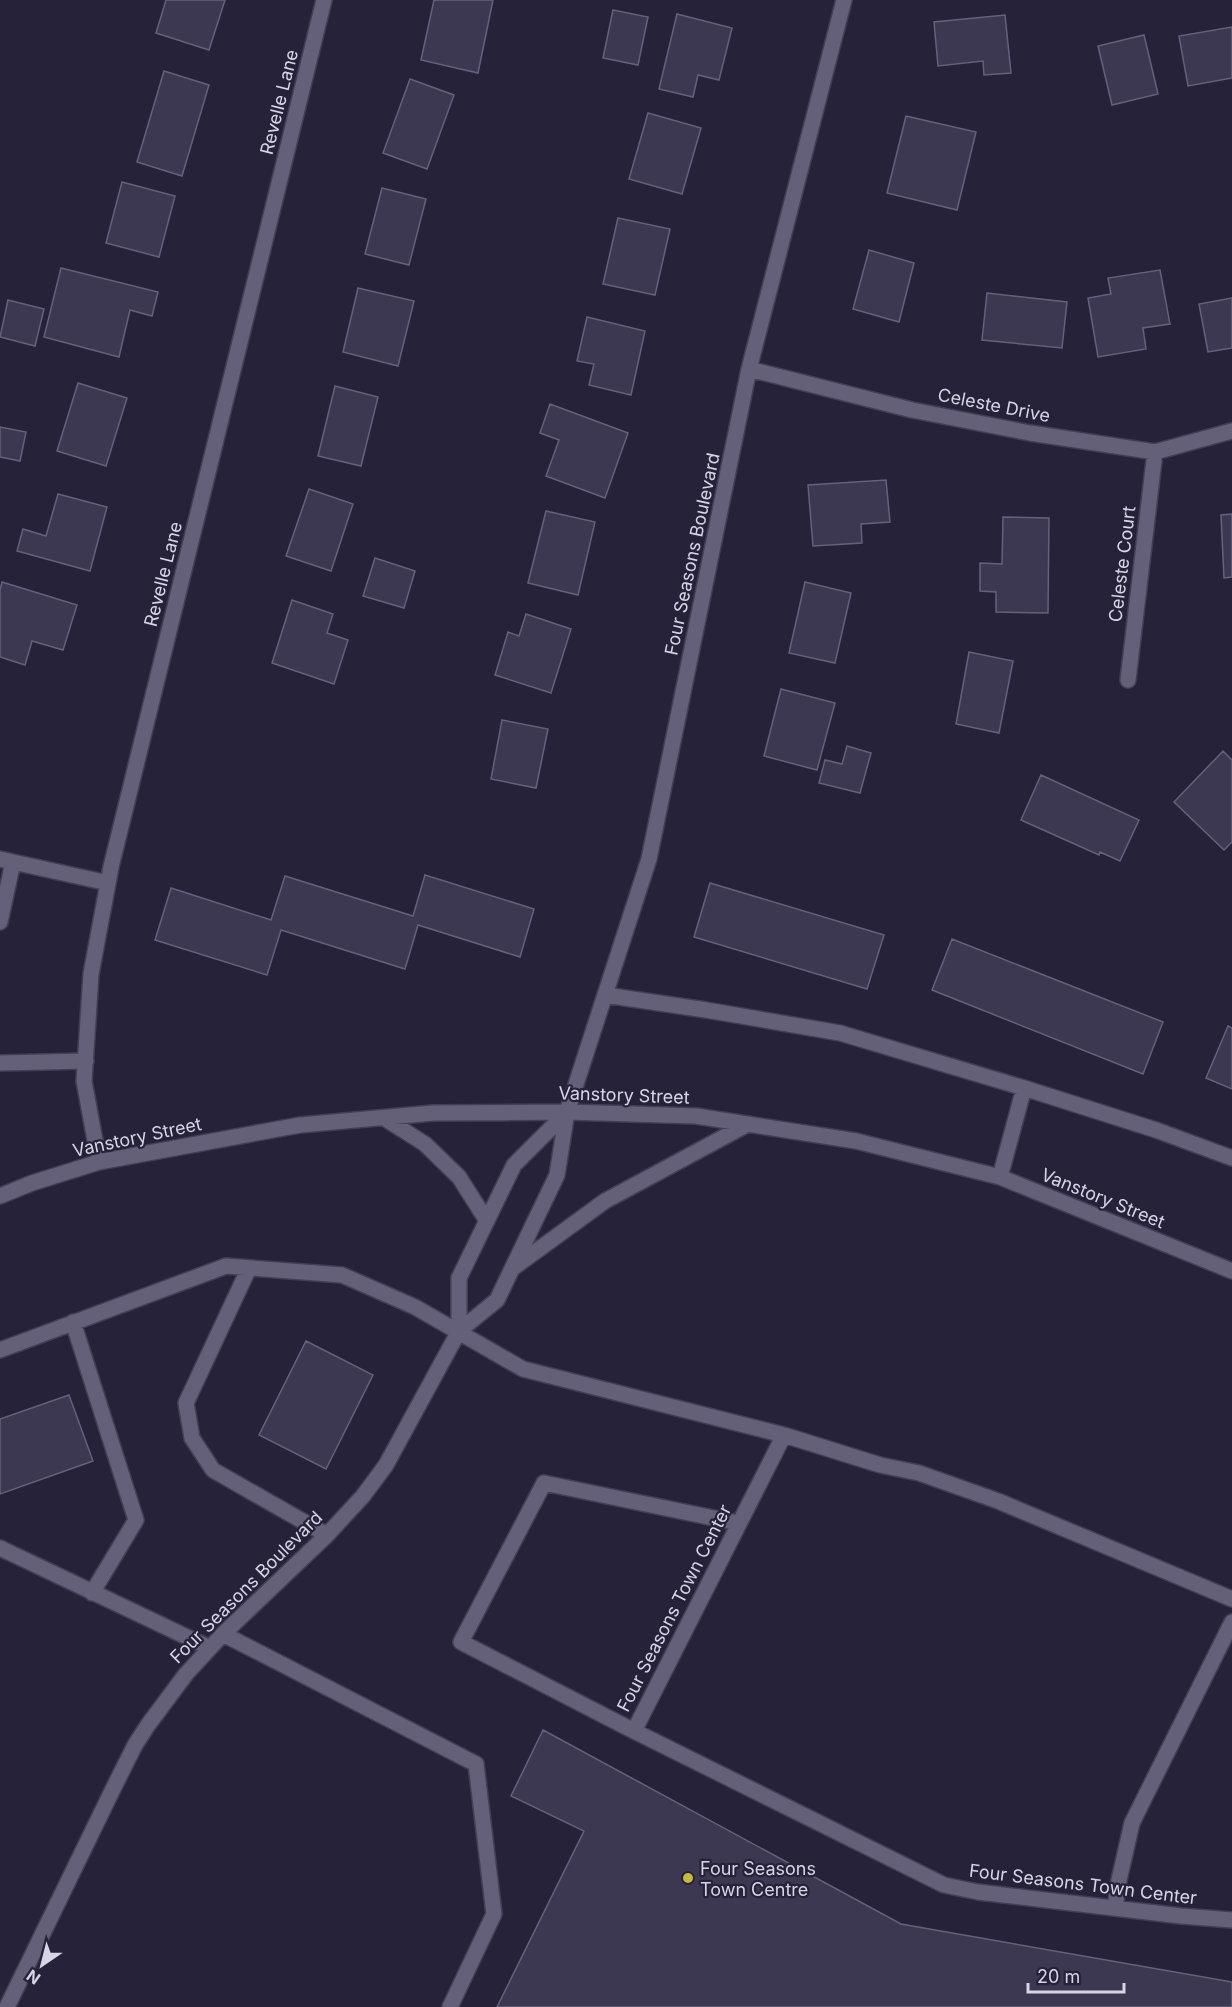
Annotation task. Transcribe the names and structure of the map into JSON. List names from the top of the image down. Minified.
{"streets":{"street":["Revelle Lane","Celeste Drive","Four Seasons Boulevard","Celeste Court","Vanstory Street","Four Seasons Town Center"]},"crossings":[["Revelle Lane","Vanstory Street"],["Celeste Drive","Four Seasons Boulevard"],["Celeste Drive","Celeste Court"],["Four Seasons Boulevard","Vanstory Street"]],"places":["Four Seasons Town Centre"],"scale_bar":"20 m","north":"bottom left"}
